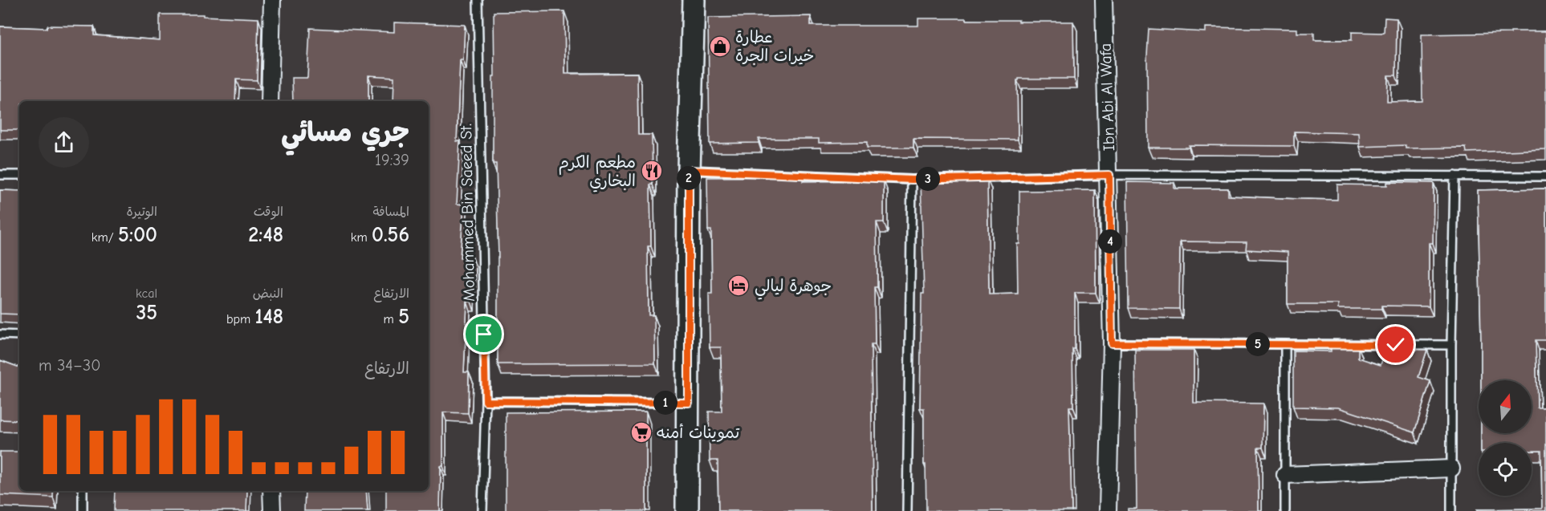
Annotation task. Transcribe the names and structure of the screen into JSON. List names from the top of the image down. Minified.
{"streets":{"street":["Ibn Abi Al Wafa"],"lane":["Mohammed Bin Saeed St."]},"places":{"shop":["عطارة خيرات الجرة"],"restaurant":["مطعم الكرم البخاري"],"hotel":["جوهرة ليالي"],"supermarket":["تموينات أمنه"]},"north":"top","page":{"heading":["جري مسائي","19:39"],"pins":["2","3","4","5","1"],"stats":[["المسافة","0.56 km"],["الوقت","2:48"],["الوتيرة","5:00 /km"],["الارتفاع","5 m"],["النبض","148 bpm"],["kcal","35"]],"chart":["الارتفاع","30–34 m"]}}
